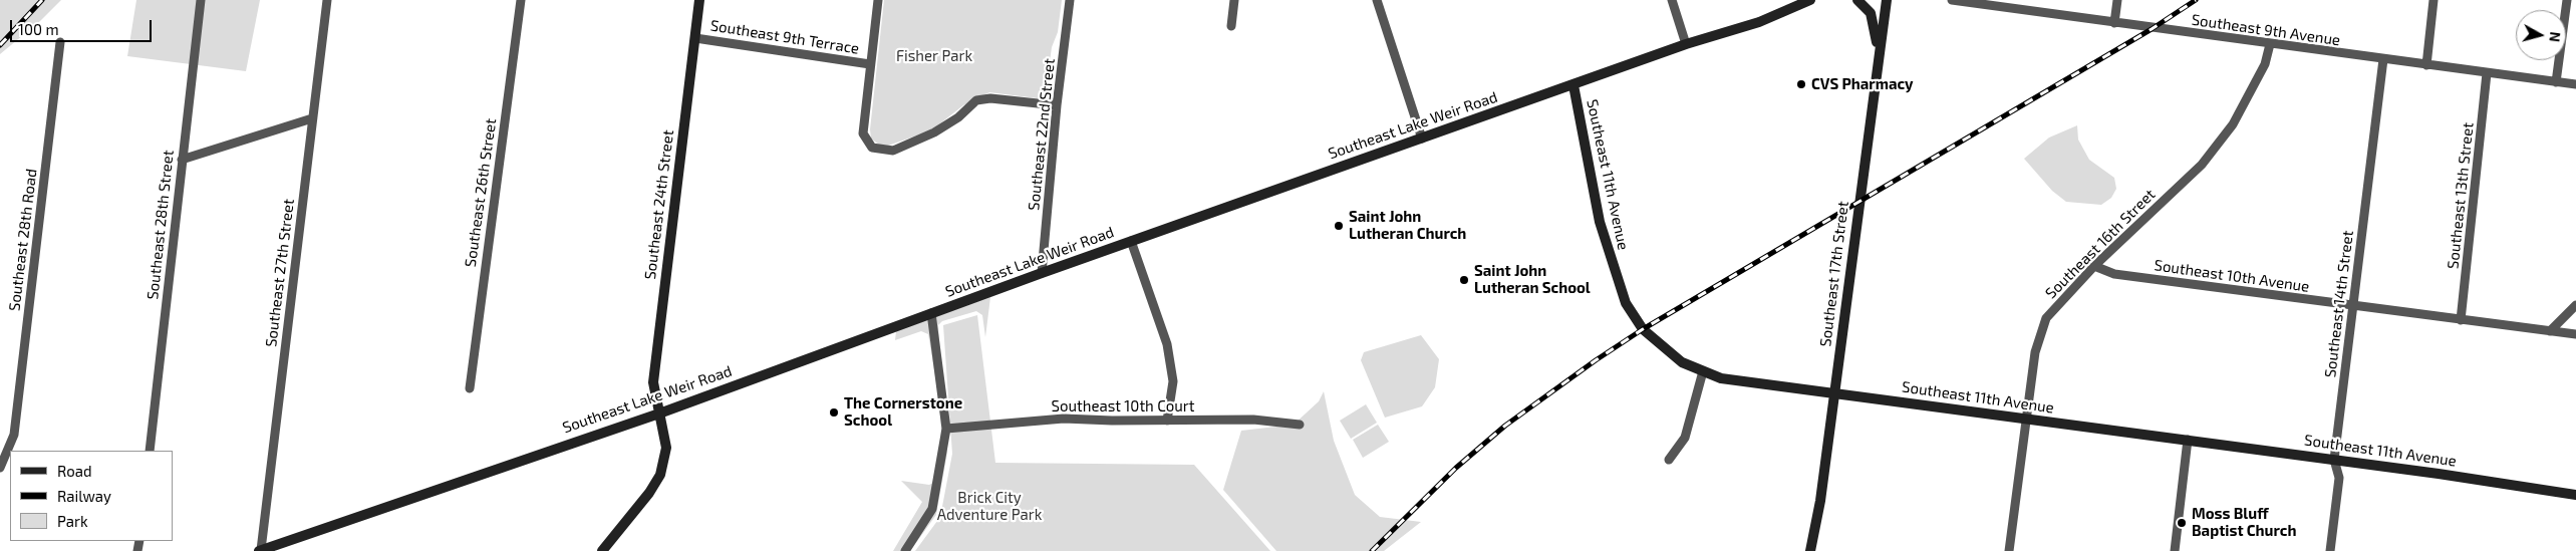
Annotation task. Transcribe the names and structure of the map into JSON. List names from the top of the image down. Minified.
{"streets":{"main road":["Southeast Lake Weir Road","Southeast 11th Avenue","Southeast 24th Street","Southeast 17th Street"],"street":["Southeast 9th Avenue","Southeast 9th Terrace","Southeast 22nd Street","Southeast 26th Street","Southeast 13th Street","Southeast 28th Street","Southeast 28th Road","Southeast 16th Street","Southeast 27th Street","Southeast 10th Avenue","Southeast 14th Street","Southeast 10th Court"]},"crossings":[["Southeast 9th Avenue","Southeast 13th Street"],["Southeast 9th Avenue","Southeast 16th Street"],["Southeast 9th Avenue","Southeast 14th Street"],["Southeast 9th Terrace","Southeast 24th Street"],["Southeast Lake Weir Road","Southeast 22nd Street"],["Southeast Lake Weir Road","Southeast 11th Avenue"],["Southeast Lake Weir Road","Southeast 24th Street"],["Southeast Lake Weir Road","Southeast 27th Street"],["Southeast 11th Avenue","Southeast 16th Street"],["Southeast 11th Avenue","Southeast 17th Street"],["Southeast 11th Avenue","Southeast 14th Street"],["Southeast 13th Street","Southeast 10th Avenue"],["Southeast 16th Street","Southeast 10th Avenue"],["Southeast 10th Avenue","Southeast 14th Street"]],"parks":["Fisher Park","Brick City Adventure Park"],"places":["CVS Pharmacy","Saint John Lutheran Church","Saint John Lutheran School","The Cornerstone School","Moss Bluff Baptist Church"],"legend":["Road","Railway","Park"],"scale_bar":"100 m","north":"right"}
